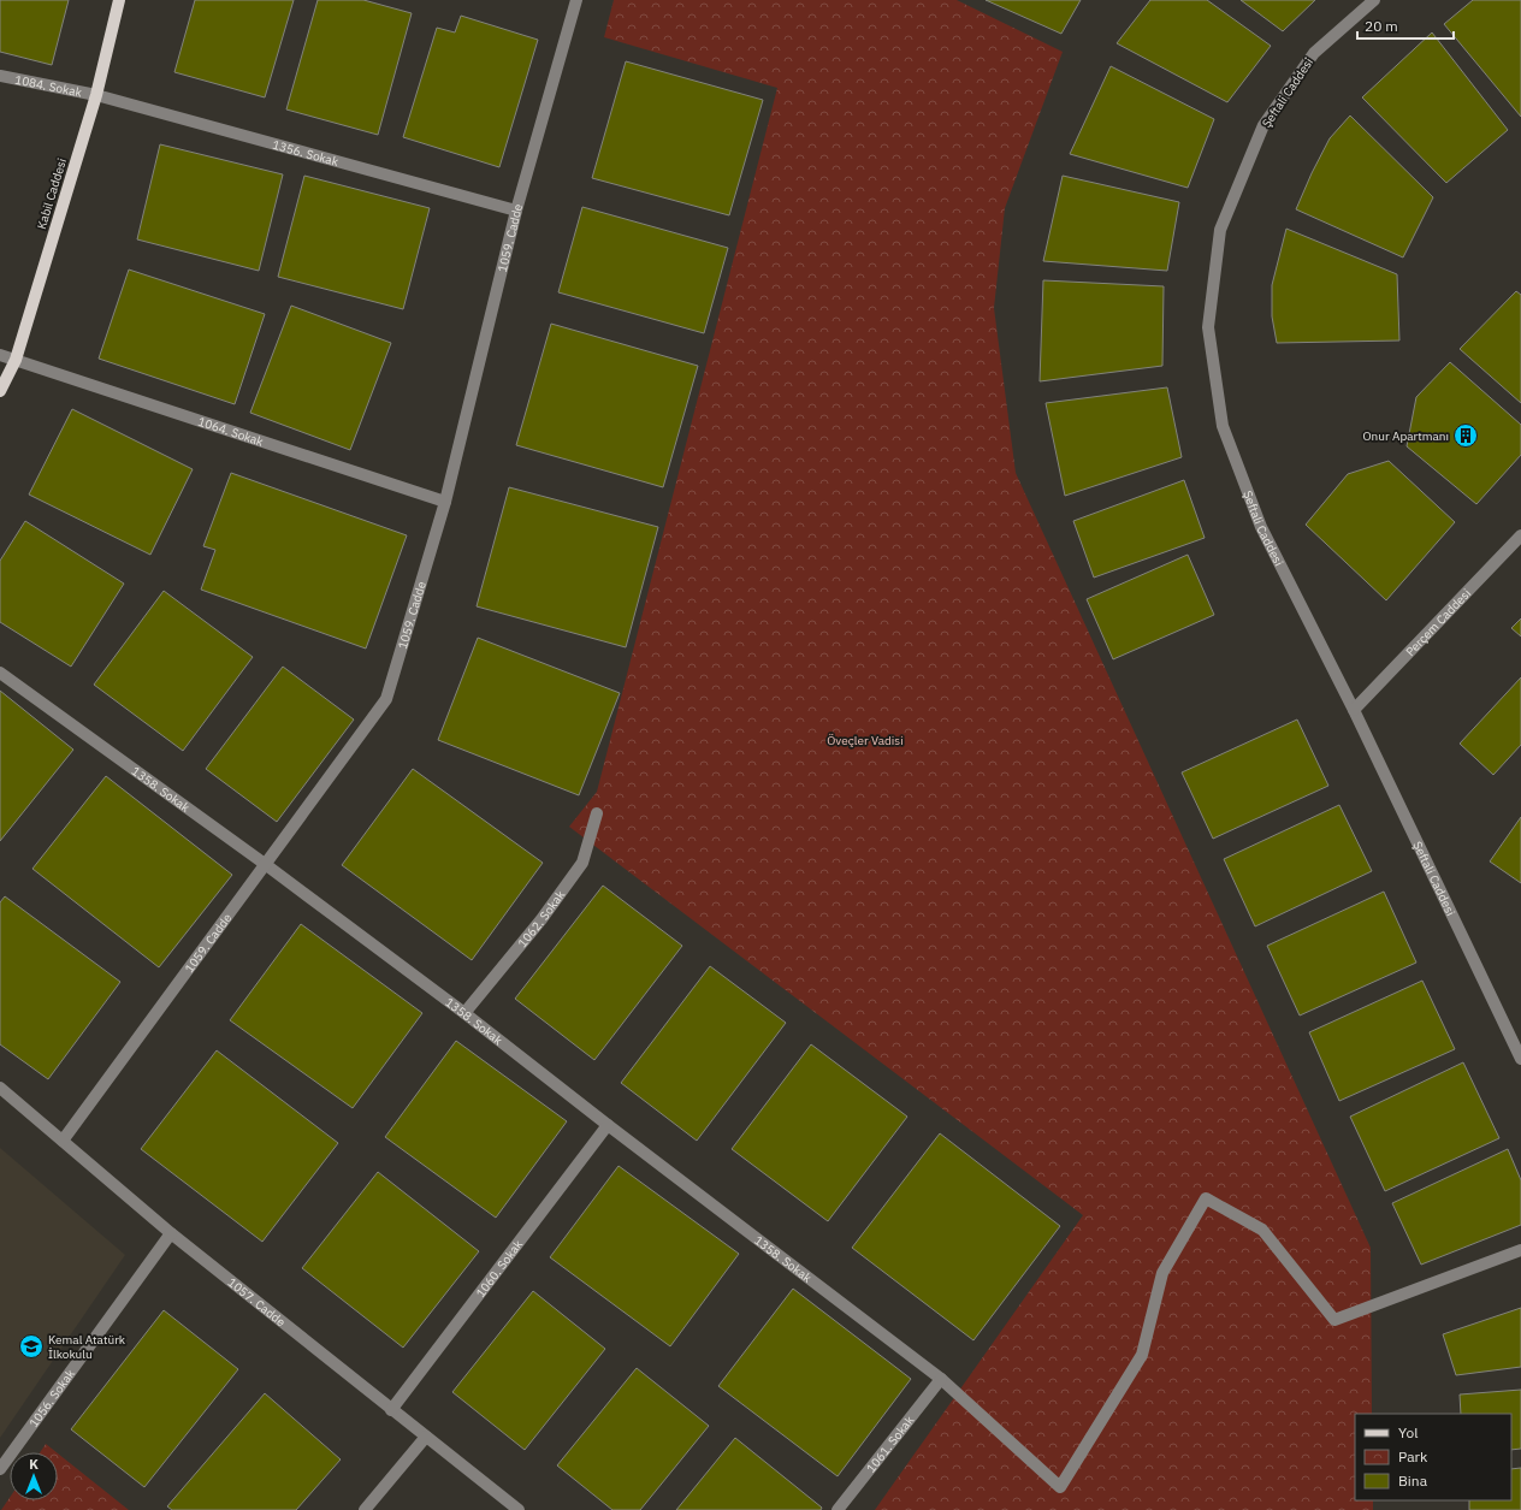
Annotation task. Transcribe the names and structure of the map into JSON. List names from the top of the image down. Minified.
{"streets":{"main road":["Kabil Caddesi"],"street":["1084. Sokak","Şeftali Caddesi","1356. Sokak","1059. Cadde","1064. Sokak","Perçem Caddesi","1358. Sokak","1062. Sokak","1060. Sokak","1057. Cadde","1056. Sokak","1061. Sokak"]},"crossings":[["1084. Sokak","1356. Sokak"],["1084. Sokak","Kabil Caddesi"],["Şeftali Caddesi","Perçem Caddesi"],["1356. Sokak","Kabil Caddesi"],["1356. Sokak","1059. Cadde"],["Kabil Caddesi","1064. Sokak"],["1059. Cadde","1064. Sokak"],["1059. Cadde","1358. Sokak"],["1059. Cadde","1057. Cadde"],["1358. Sokak","1062. Sokak"],["1358. Sokak","1060. Sokak"],["1358. Sokak","1061. Sokak"],["1060. Sokak","1057. Cadde"],["1057. Cadde","1056. Sokak"]],"parks":["Öveçler Vadisi"],"places":{"building":["Onur Apartmanı"],"school or university":["Kemal Atatürk İlkokulu"]},"legend":["Yol","Park","Bina"],"scale_bar":"20 m","north":"top"}
